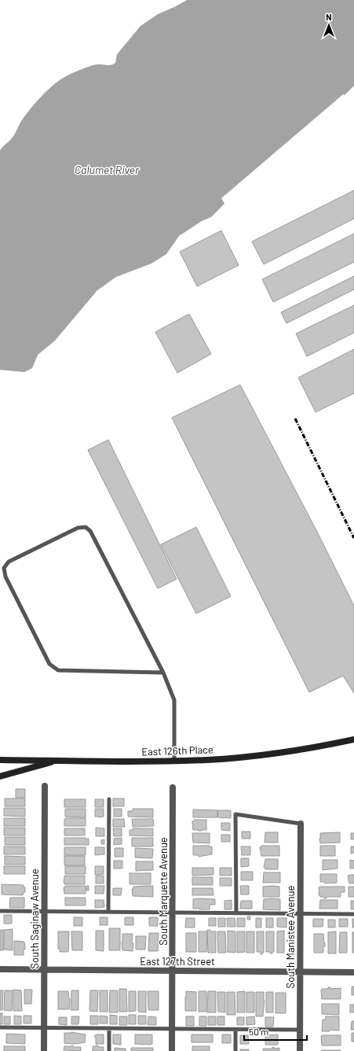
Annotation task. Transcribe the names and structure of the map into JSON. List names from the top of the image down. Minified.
{"streets":{"street":["East 126th Place","South Marquette Avenue","South Saginaw Avenue","South Manistee Avenue","East 127th Street"]},"crossings":[["South Marquette Avenue","East 127th Street"],["South Saginaw Avenue","East 127th Street"],["South Manistee Avenue","East 127th Street"]],"water":["Calumet River"],"scale_bar":"50 m","north":"top"}
